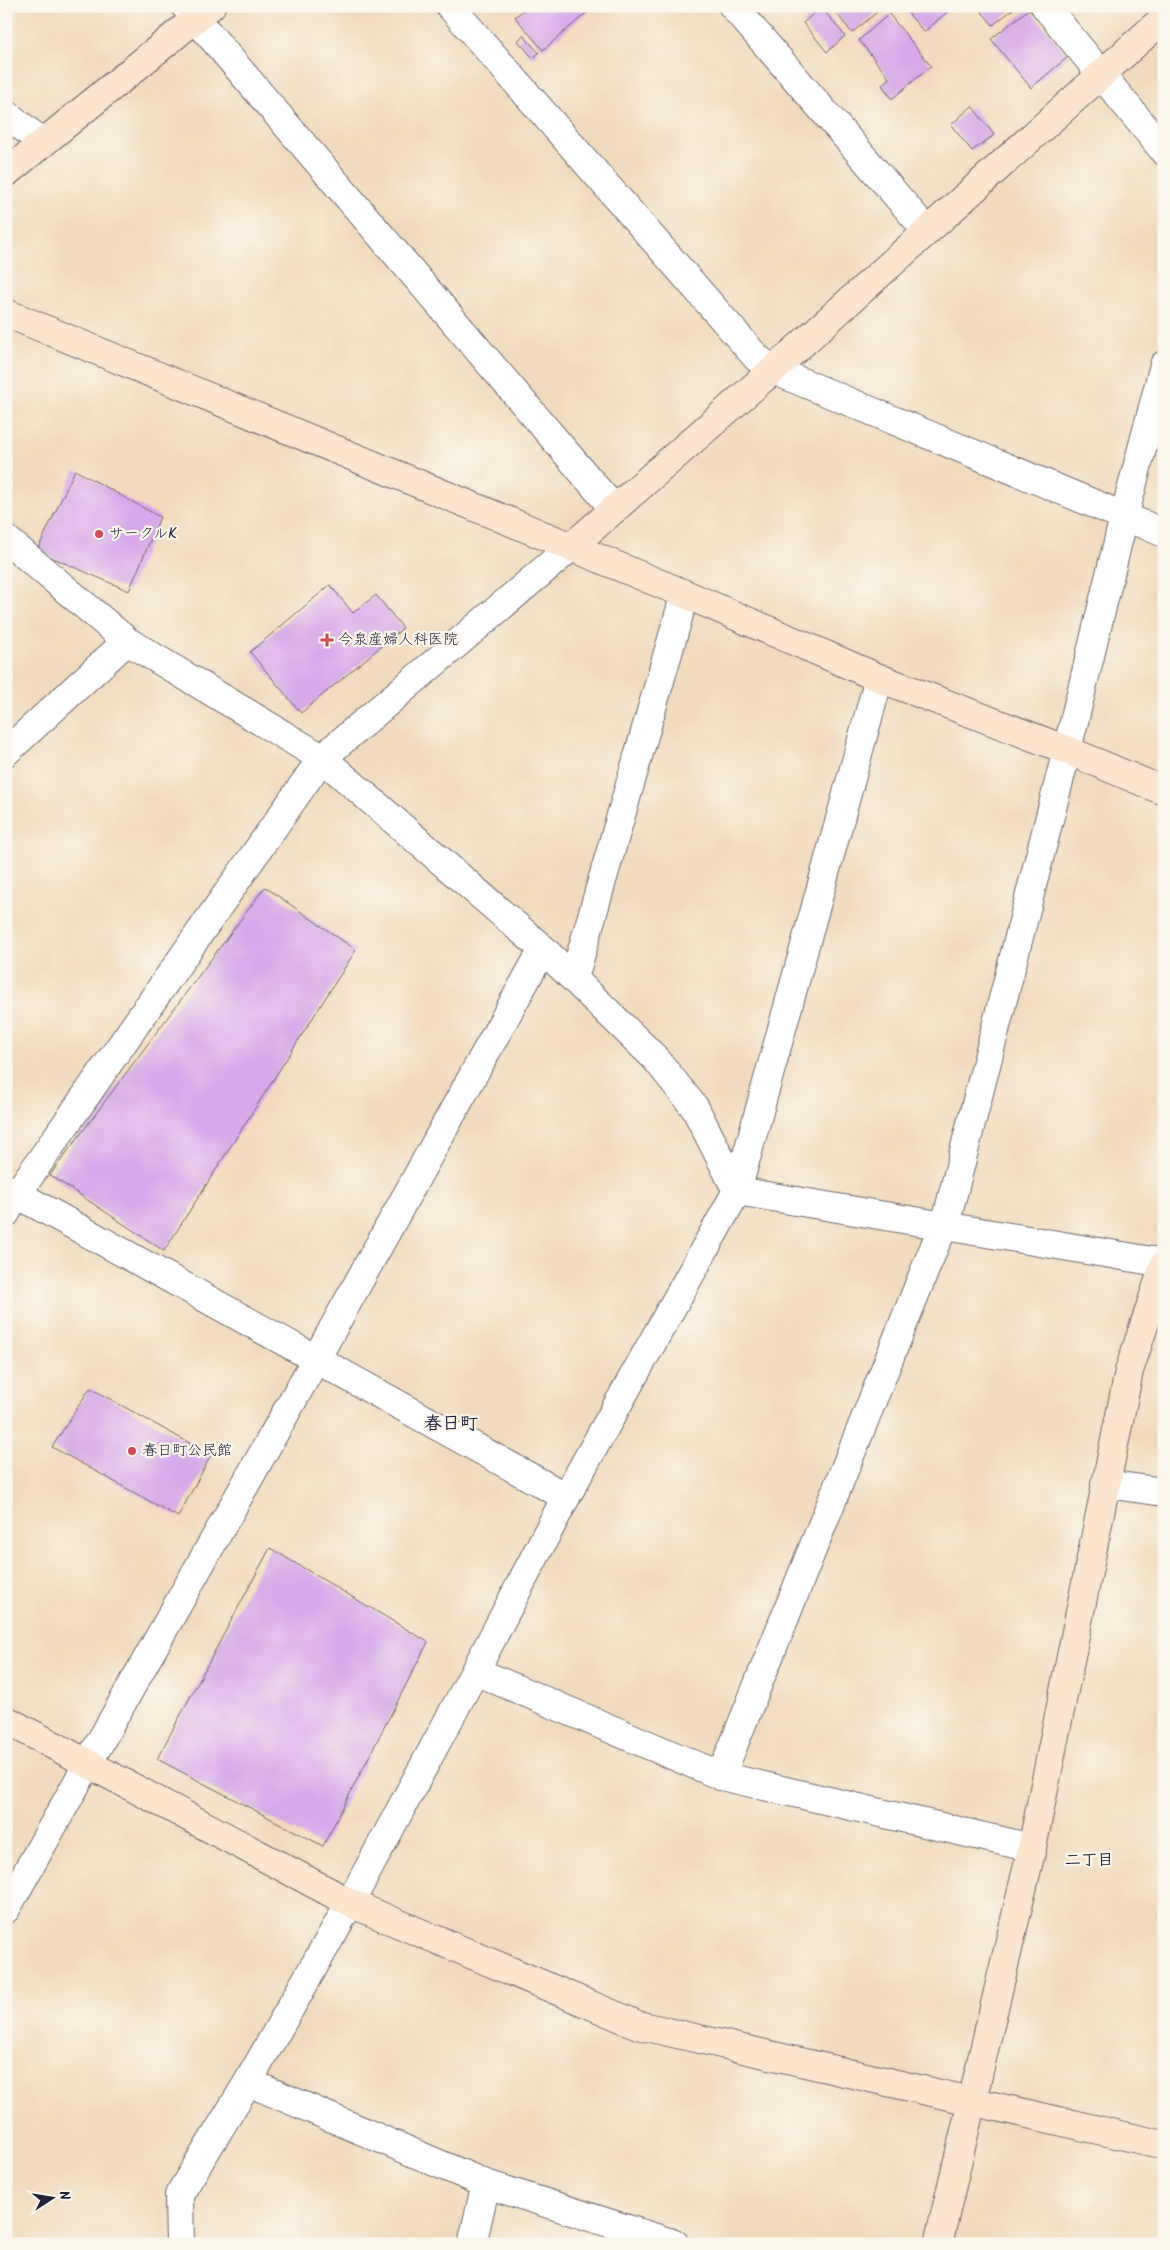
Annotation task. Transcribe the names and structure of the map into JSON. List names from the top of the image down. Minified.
{"districts":["春日町","二丁目"],"places":{"other":["サークルK","春日町公民館"],"health":["今泉産婦人科医院"]},"north":"right"}
